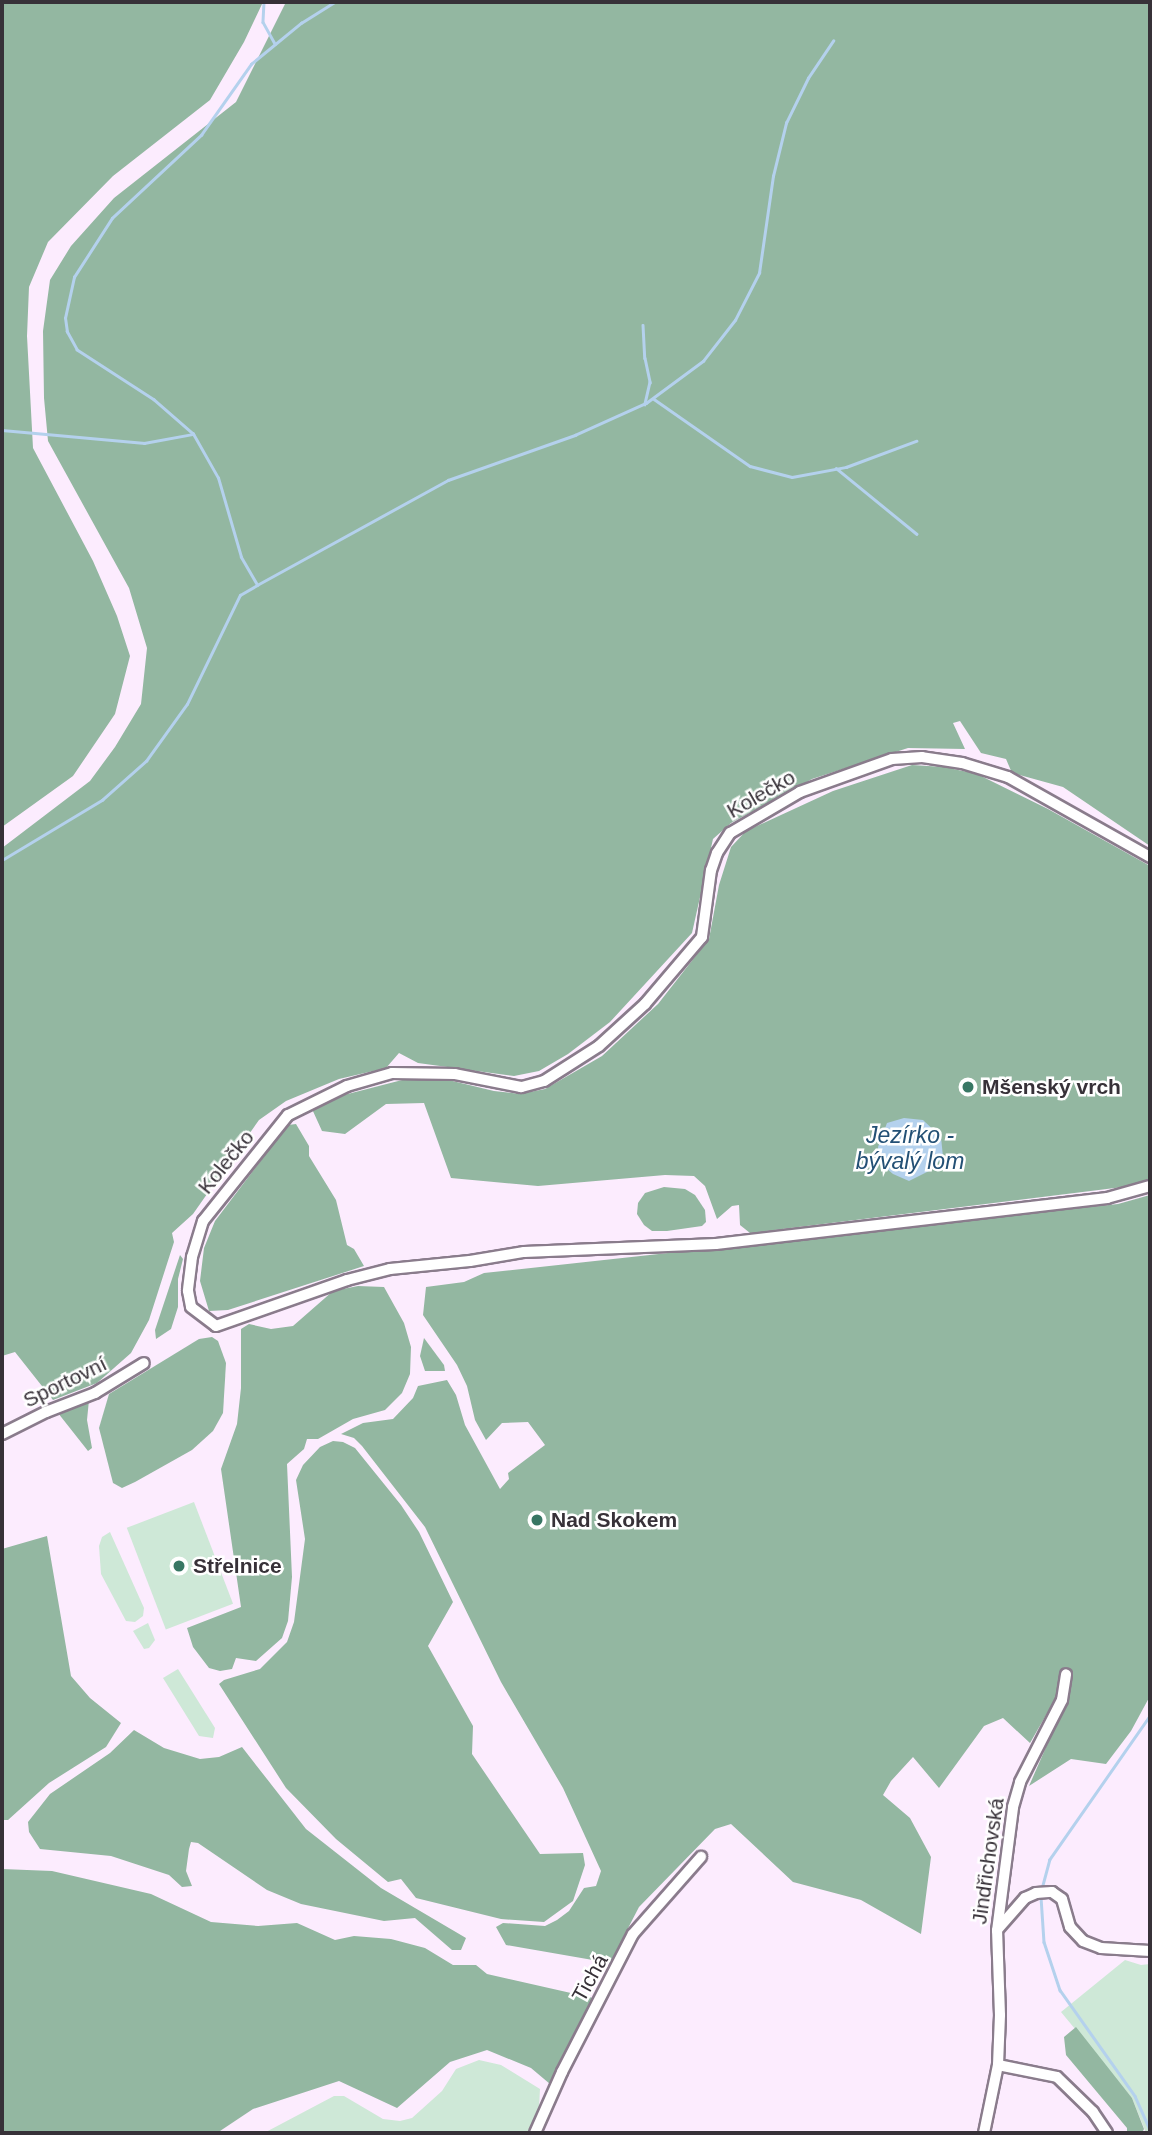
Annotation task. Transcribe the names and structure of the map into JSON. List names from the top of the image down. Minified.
{"streets":{"street":["Kolečko","Sportovní","Jindřichovská","Tichá"]},"water":["Jezírko - bývalý lom"],"places":["Mšenský vrch","Nad Skokem","Střelnice"]}
